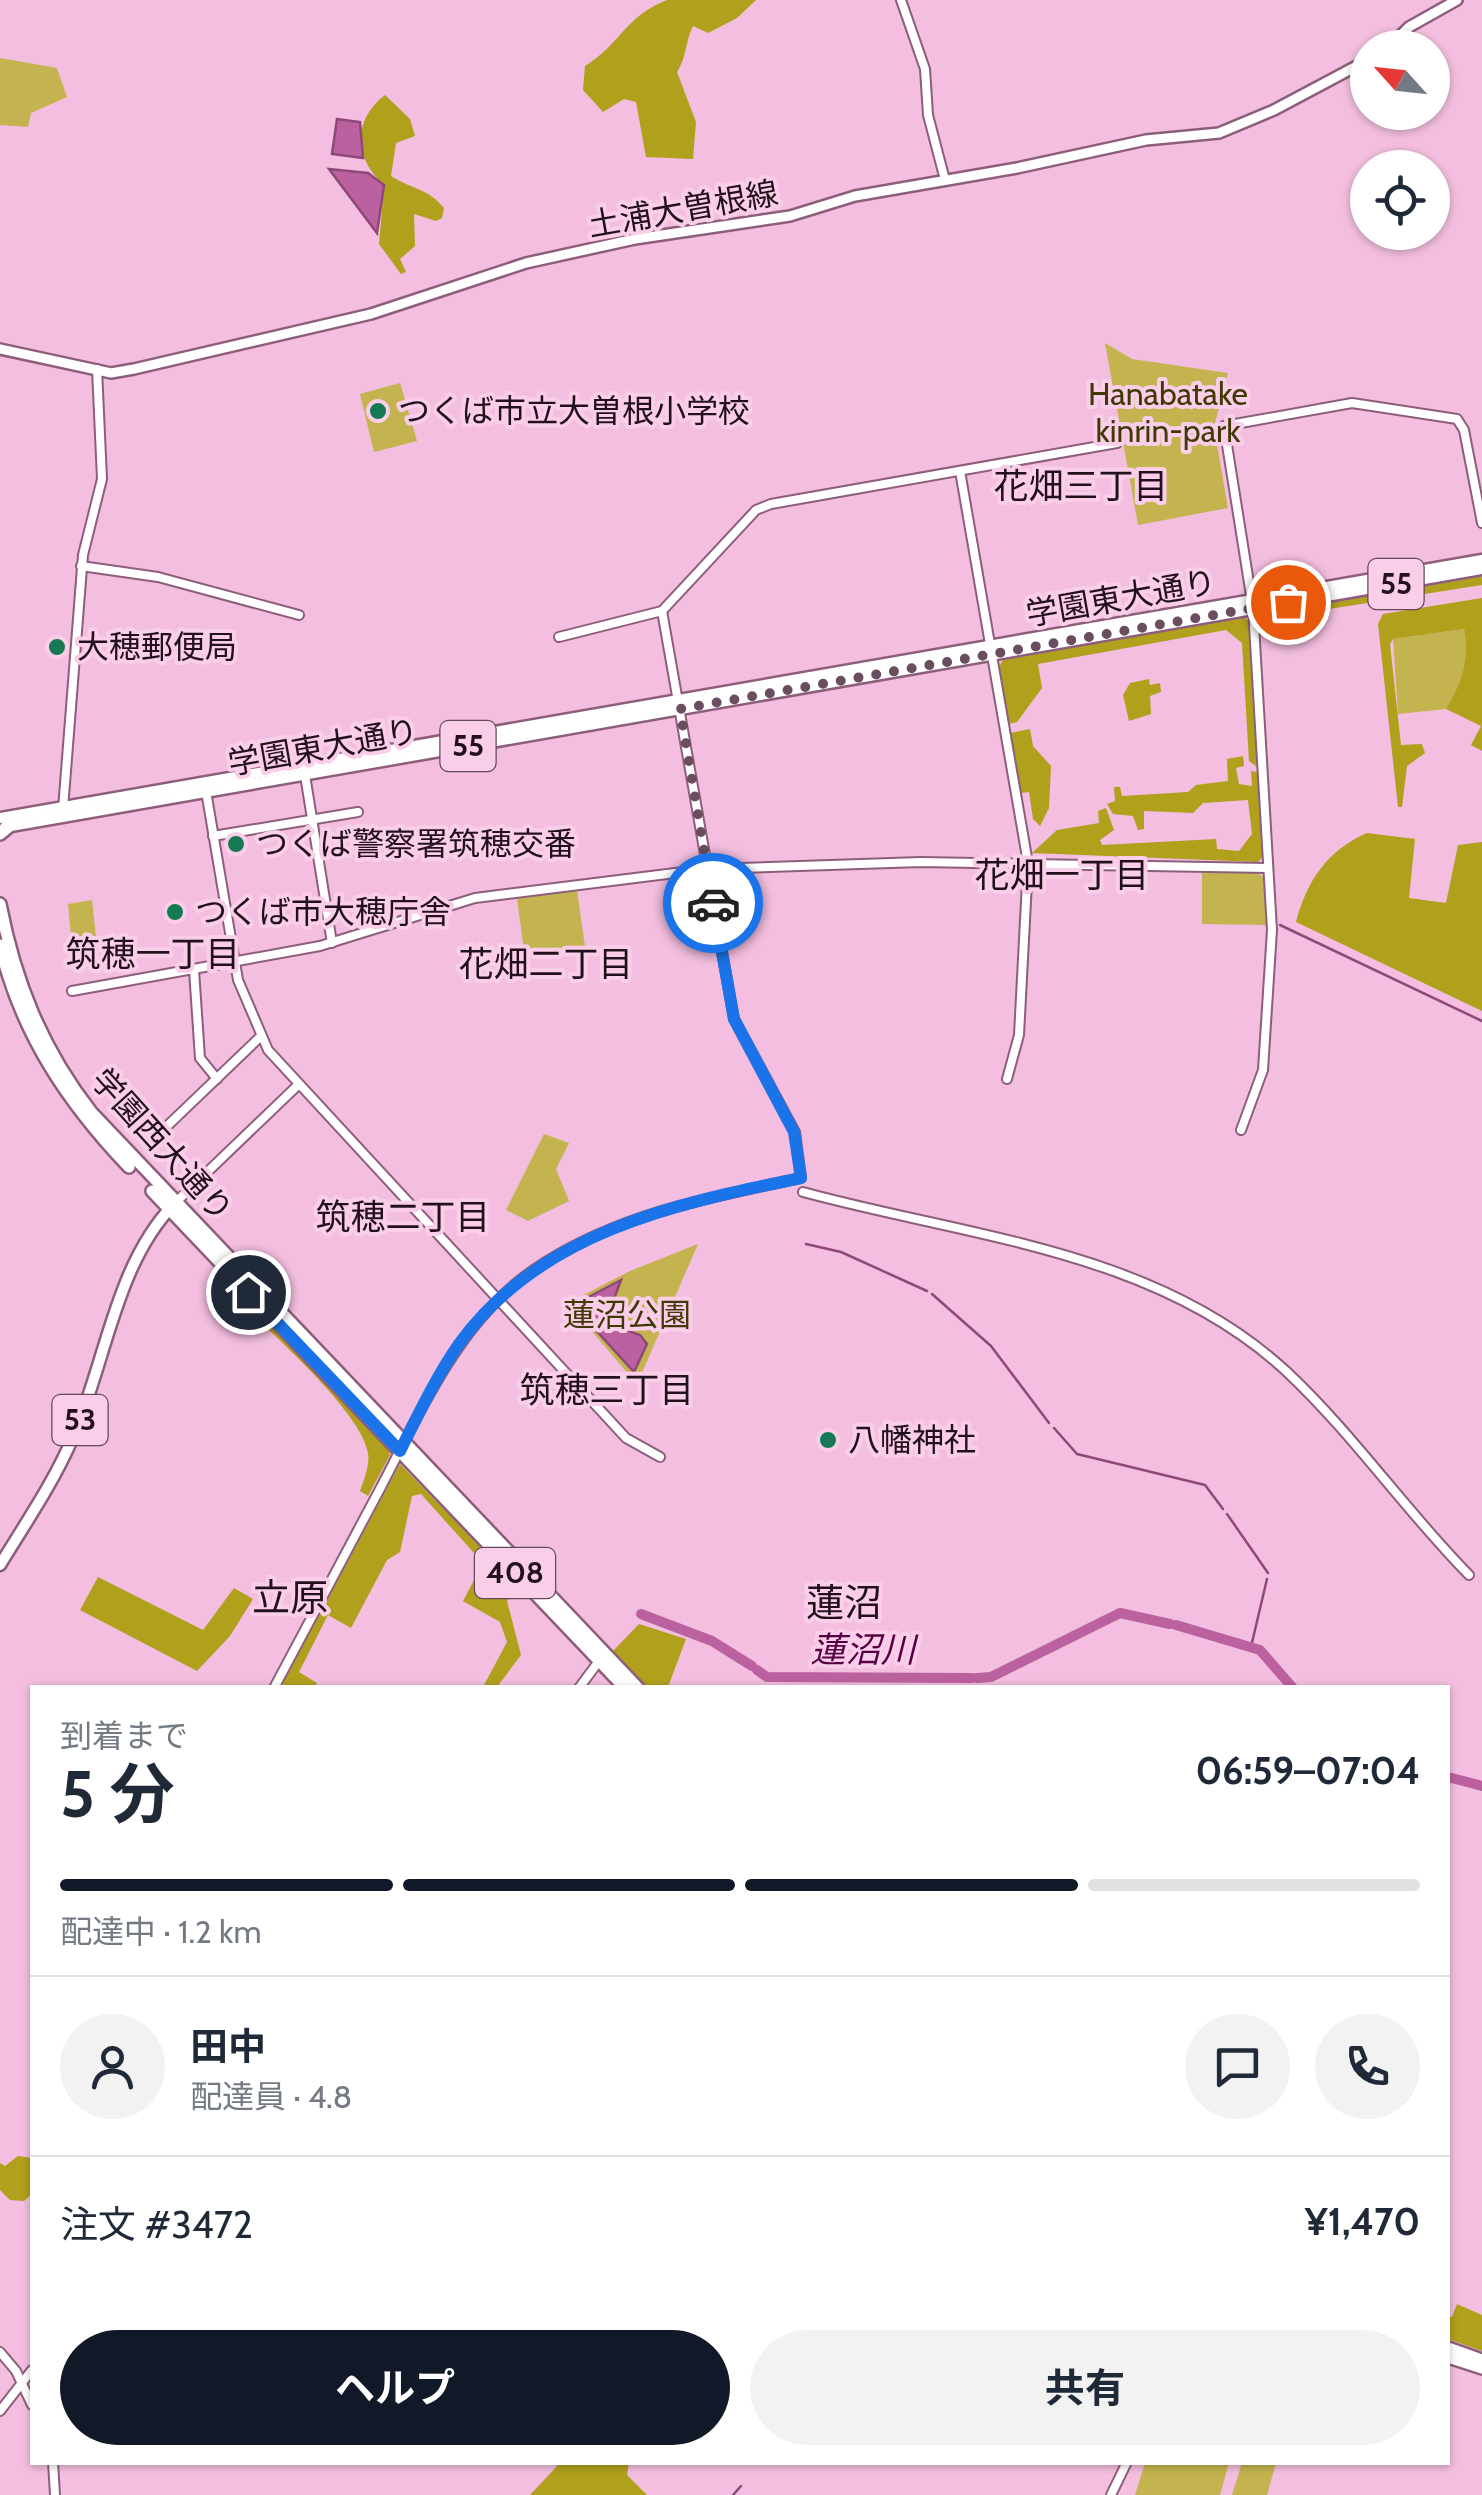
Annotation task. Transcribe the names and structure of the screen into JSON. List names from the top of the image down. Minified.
{"streets":{"highway":["学園西大通り","408"],"main road":["土浦大曽根線","55","学園東大通り","53"]},"crossings":[["学園西大通り","53"]],"districts":["花畑三丁目","花畑一丁目","筑穂一丁目","花畑二丁目","筑穂二丁目","筑穂三丁目","立原","蓮沼"],"water":["蓮沼川"],"parks":["Hanabatake kinrin-park","蓮沼公園"],"places":["つくば市立大曽根小学校","大穂郵便局","つくば警察署筑穂交番","つくば市大穂庁舎","八幡神社"],"north":"top left","page":{"heading":["5 分","到着まで","06:59–07:04"],"panel":["田中","配達員 · 4.8","注文 #3472","¥1,470"],"bar":"配達中 · 1.2 km","buttons":["ヘルプ","共有"]}}
